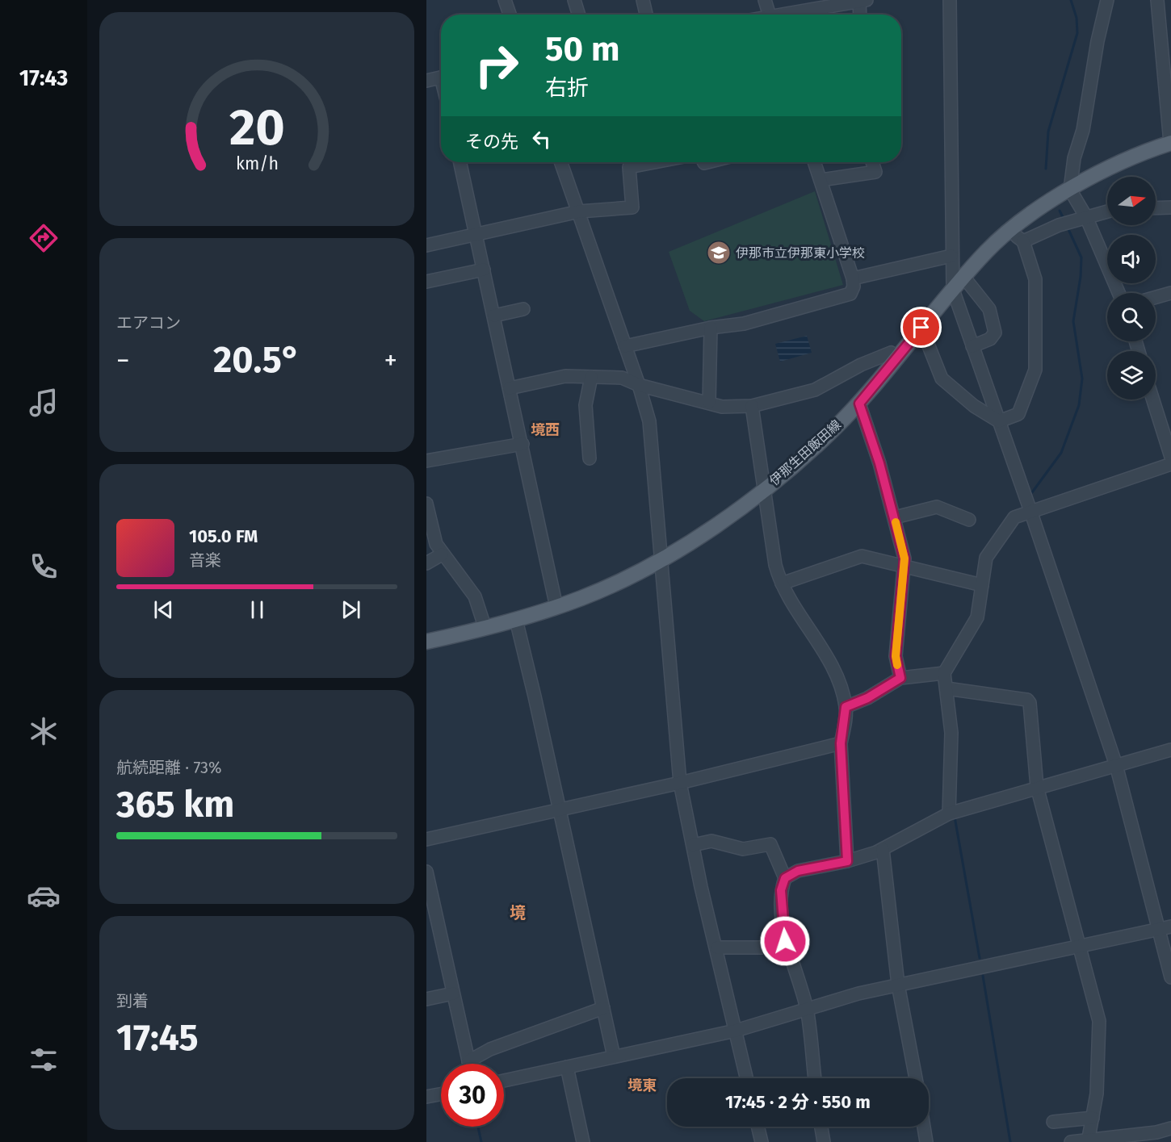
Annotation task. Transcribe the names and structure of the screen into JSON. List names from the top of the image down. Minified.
{"streets":{"main road":["伊那生田飯田線"]},"districts":["境西","境","境東"],"places":{"school or university":["伊那市立伊那東小学校"]},"north":"right","page":{"tabs":"17:43","turn":["50 m","右折"],"then":"その先","tile":["エアコン",["航続距離 · 73%","365 km"],["到着","17:45"]],"heat":["−","20.5°","+"],"song":["105.0 FM","音楽"],"limit":"30","trip":"17:45 · 2 分 · 550 m","gauge":["20","km/h"]}}
